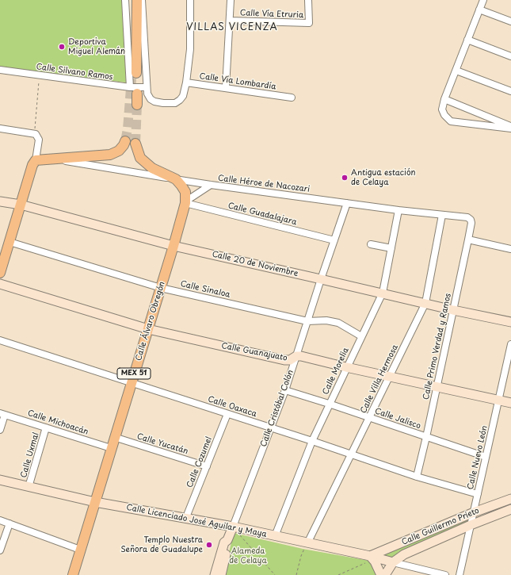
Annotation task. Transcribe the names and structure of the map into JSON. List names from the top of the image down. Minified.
{"streets":{"main road":["Calle Álvaro Obregón","MEX 51"],"street":["Calle Vía Etruria","Calle Silvano Ramos","Calle Vía Lombardía","Calle Héroe de Nacozari","Calle Guadalajara","Calle 20 de Noviembre","Calle Sinaloa","Calle Primo Verdad y Ramos","Calle Guanajuato","Calle Morelia","Calle Villa Hermosa","Calle Oaxaca","Calle Cristóbal Colón","Calle Jalisco","Calle Michoacán","Calle Yucatán","Calle Uxmal","Calle Nuevo León","Calle Cozumel","Calle Licenciado José Aguilar y Maya","Calle Guillermo Prieto"]},"crossings":[["Calle Héroe de Nacozari","Calle Álvaro Obregón"],["Calle Héroe de Nacozari","Calle Primo Verdad y Ramos"],["Calle Héroe de Nacozari","Calle Morelia"],["Calle Héroe de Nacozari","Calle Villa Hermosa"],["Calle Héroe de Nacozari","Calle Cristóbal Colón"],["Calle Guadalajara","Calle Álvaro Obregón"],["Calle Guadalajara","Calle Cristóbal Colón"],["Calle 20 de Noviembre","Calle Álvaro Obregón"],["Calle 20 de Noviembre","Calle Primo Verdad y Ramos"],["Calle 20 de Noviembre","Calle Morelia"],["Calle 20 de Noviembre","Calle Villa Hermosa"],["Calle 20 de Noviembre","Calle Cristóbal Colón"],["Calle Sinaloa","Calle Álvaro Obregón"],["Calle Sinaloa","Calle Morelia"],["Calle Sinaloa","Calle Cristóbal Colón"],["Calle Álvaro Obregón","Calle Guanajuato"],["Calle Álvaro Obregón","Calle Oaxaca"],["Calle Álvaro Obregón","Calle Michoacán"],["Calle Álvaro Obregón","Calle Yucatán"],["Calle Álvaro Obregón","Calle Licenciado José Aguilar y Maya"],["Calle Primo Verdad y Ramos","Calle Guanajuato"],["Calle Primo Verdad y Ramos","Calle Oaxaca"],["Calle Primo Verdad y Ramos","Calle Jalisco"],["Calle Guanajuato","Calle Morelia"],["Calle Guanajuato","Calle Villa Hermosa"],["Calle Guanajuato","Calle Cristóbal Colón"],["Calle Guanajuato","Calle Nuevo León"],["Calle Morelia","Calle Oaxaca"],["Calle Morelia","Calle Jalisco"],["Calle Morelia","Calle Licenciado José Aguilar y Maya"],["Calle Villa Hermosa","Calle Oaxaca"],["Calle Villa Hermosa","Calle Jalisco"],["Calle Villa Hermosa","Calle Licenciado José Aguilar y Maya"],["Calle Oaxaca","Calle Cristóbal Colón"],["Calle Oaxaca","Calle Nuevo León"],["Calle Oaxaca","Calle Cozumel"],["Calle Cristóbal Colón","Calle Jalisco"],["Calle Cristóbal Colón","Calle Licenciado José Aguilar y Maya"],["Calle Jalisco","Calle Nuevo León"],["Calle Michoacán","Calle Uxmal"],["Calle Yucatán","Calle Cozumel"],["Calle Uxmal","Calle Licenciado José Aguilar y Maya"],["Calle Nuevo León","Calle Guillermo Prieto"],["Calle Cozumel","Calle Licenciado José Aguilar y Maya"],["Calle Licenciado José Aguilar y Maya","Calle Guillermo Prieto"]],"districts":["VILLAS VICENZA"],"parks":["Alameda de Celaya"],"places":["Deportiva Miguel Alemán","Antigua estación de Celaya","Templo Nuestra Señora de Guadalupe"]}
